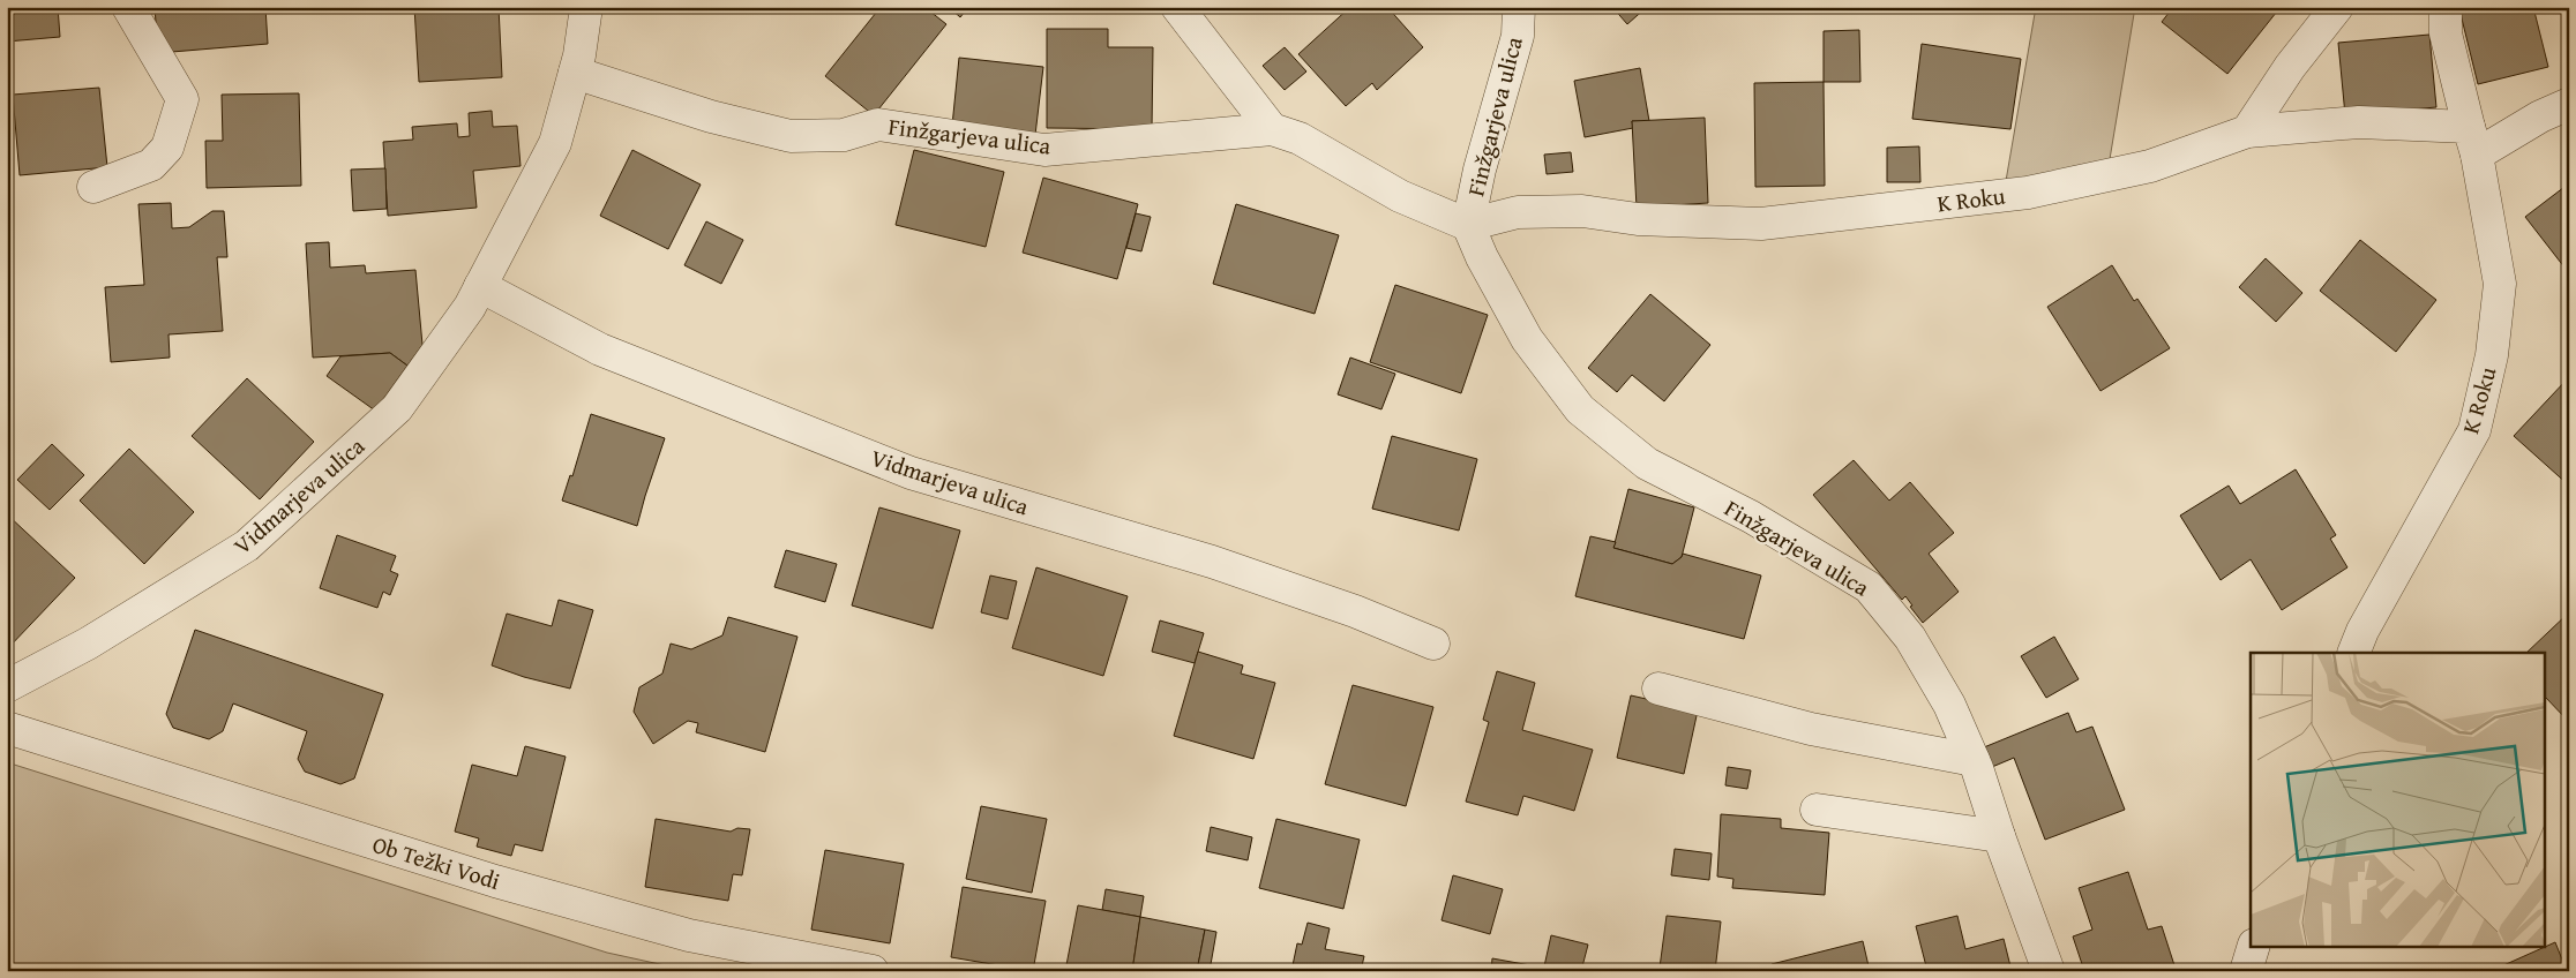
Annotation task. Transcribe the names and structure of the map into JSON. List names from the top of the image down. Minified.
{"streets":{"street":["Finžgarjeva ulica","K Roku","Vidmarjeva ulica","Ob Težki Vodi"]},"crossings":[["Finžgarjeva ulica","K Roku"],["Finžgarjeva ulica","Vidmarjeva ulica"]]}
